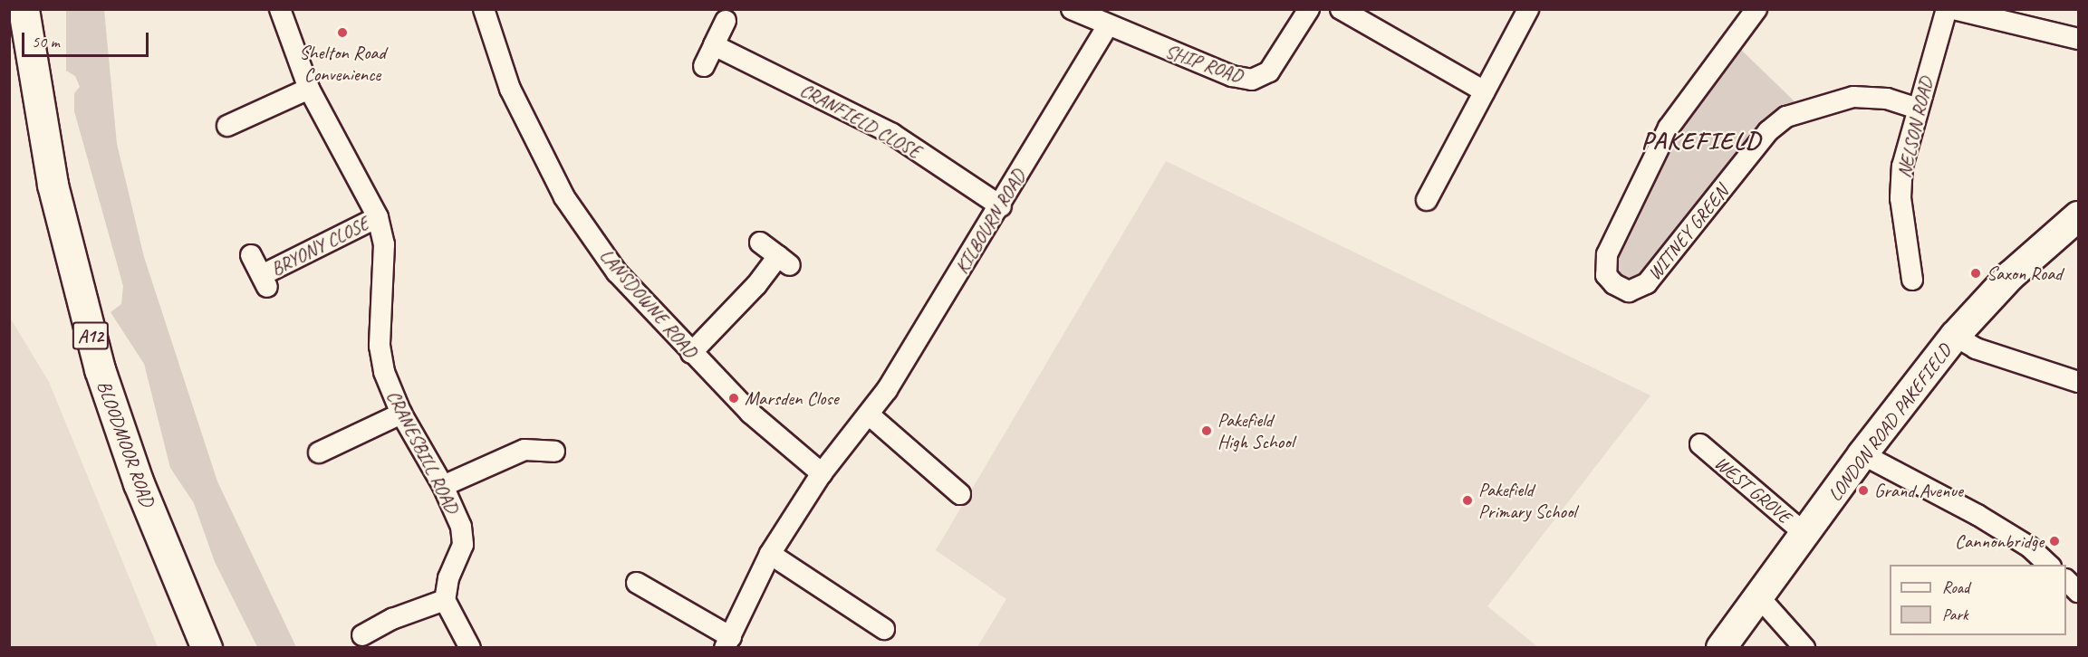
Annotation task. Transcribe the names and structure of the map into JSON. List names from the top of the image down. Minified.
{"streets":{"highway":["A12","BLOODMOOR ROAD"],"main road":["LONDON ROAD PAKEFIELD"],"street":["SHIP ROAD","CRANFIELD CLOSE","NELSON ROAD","KILBOURN ROAD","WITNEY GREEN","BRYONY CLOSE","LANSDOWNE ROAD","CRANESBILL ROAD","WEST GROVE"]},"crossings":[["SHIP ROAD","KILBOURN ROAD"],["CRANFIELD CLOSE","KILBOURN ROAD"],["NELSON ROAD","WITNEY GREEN"],["KILBOURN ROAD","LANSDOWNE ROAD"],["BRYONY CLOSE","CRANESBILL ROAD"],["LONDON ROAD PAKEFIELD","WEST GROVE"]],"districts":["PAKEFIELD"],"places":["Shelton Road Convenience","Saxon Road","Marsden Close","Pakefield High School","Grand Avenue","Pakefield Primary School","Cannonbridge"],"legend":["Road","Park"],"scale_bar":"50 m"}
